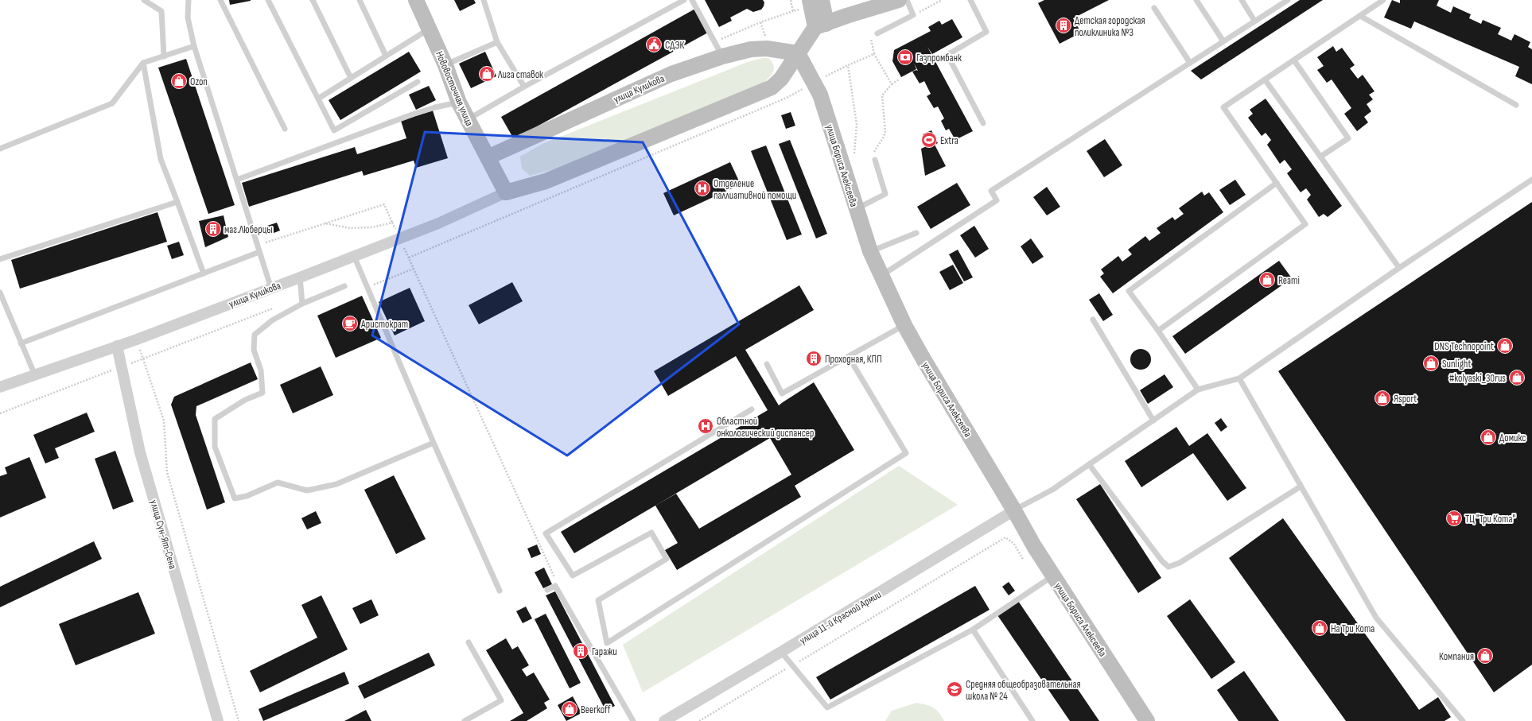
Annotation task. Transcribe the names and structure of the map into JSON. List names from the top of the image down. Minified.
{"streets":{"main road":["Нововосточная улица","улица Куликова","улица Бориса Алексеева"],"street":["улица Сун-Ят-Сена","улица 11-й Красной Армии"]},"crossings":[["Нововосточная улица","улица Куликова"],["улица Куликова","улица Бориса Алексеева"],["улица Куликова","улица Сун-Ят-Сена"],["улица Бориса Алексеева","улица 11-й Красной Армии"]],"places":{"building":["Детская городская поликлиника №3","маг.Люберцы","Проходная, КПП","Гаражи"],"public building":["СДЭК"],"bank":["Газпромбанк"],"shop":["Лига ставок","Ozon","Reami","DNS Technopoint","Sunlight","#kolyaski_30rus","Яsport","Домикс","На Три Кота","Компания","Beerkoff"],"sports":["Extra"],"hospital":["Отделение паллиативной помощи","Областной онкологический диспансер"],"cafe":["Аристократ"],"supermarket":["ТЦ \"Три Кота\""],"school or university":["Средняя общеобразовательная школа № 24"]}}
